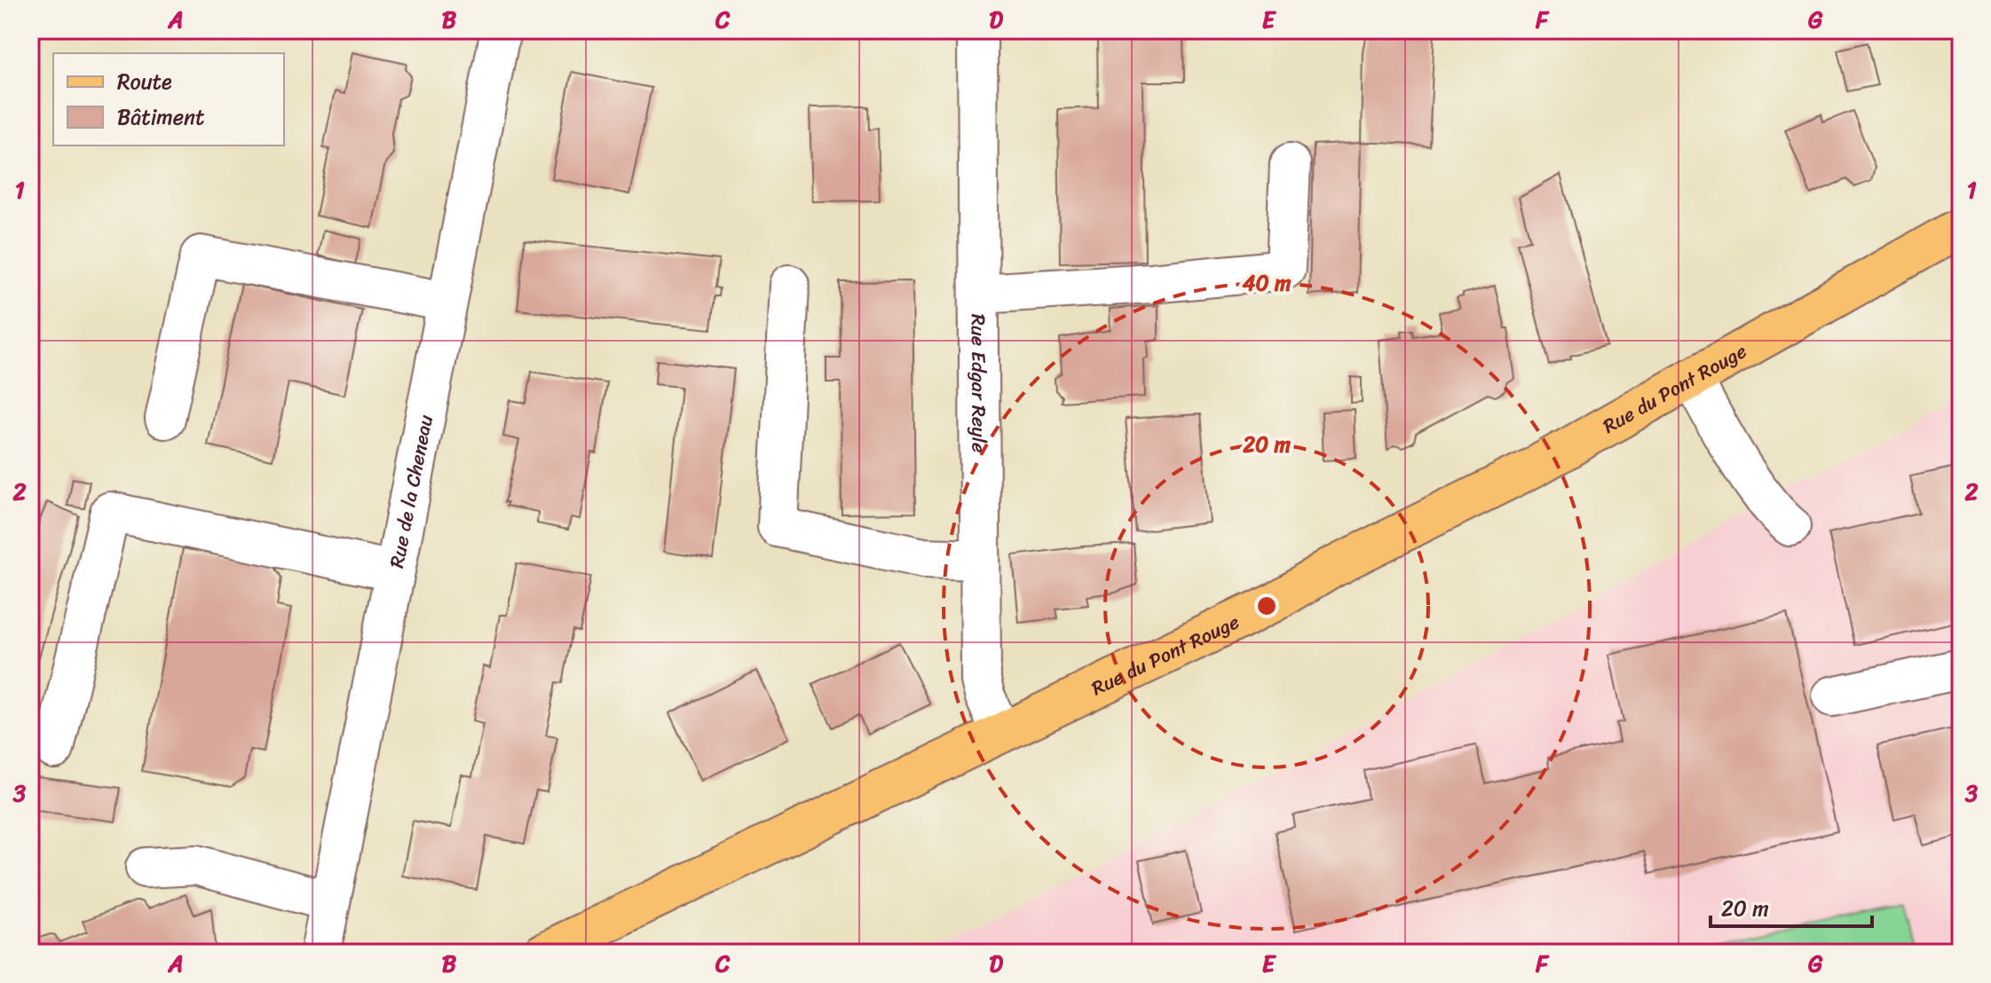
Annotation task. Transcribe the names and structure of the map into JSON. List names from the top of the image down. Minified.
{"streets":{"main road":["Rue du Pont Rouge"],"street":["Rue Edgar Reyle","Rue de la Cheneau"]},"crossings":[["Rue Edgar Reyle","Rue du Pont Rouge"]],"legend":["Route","Bâtiment"],"scale_bar":"20 m","grid":{"columns":["A","B","C","D","E","F","G"],"rows":["1","2","3"]},"rings":["40 m","20 m"]}
